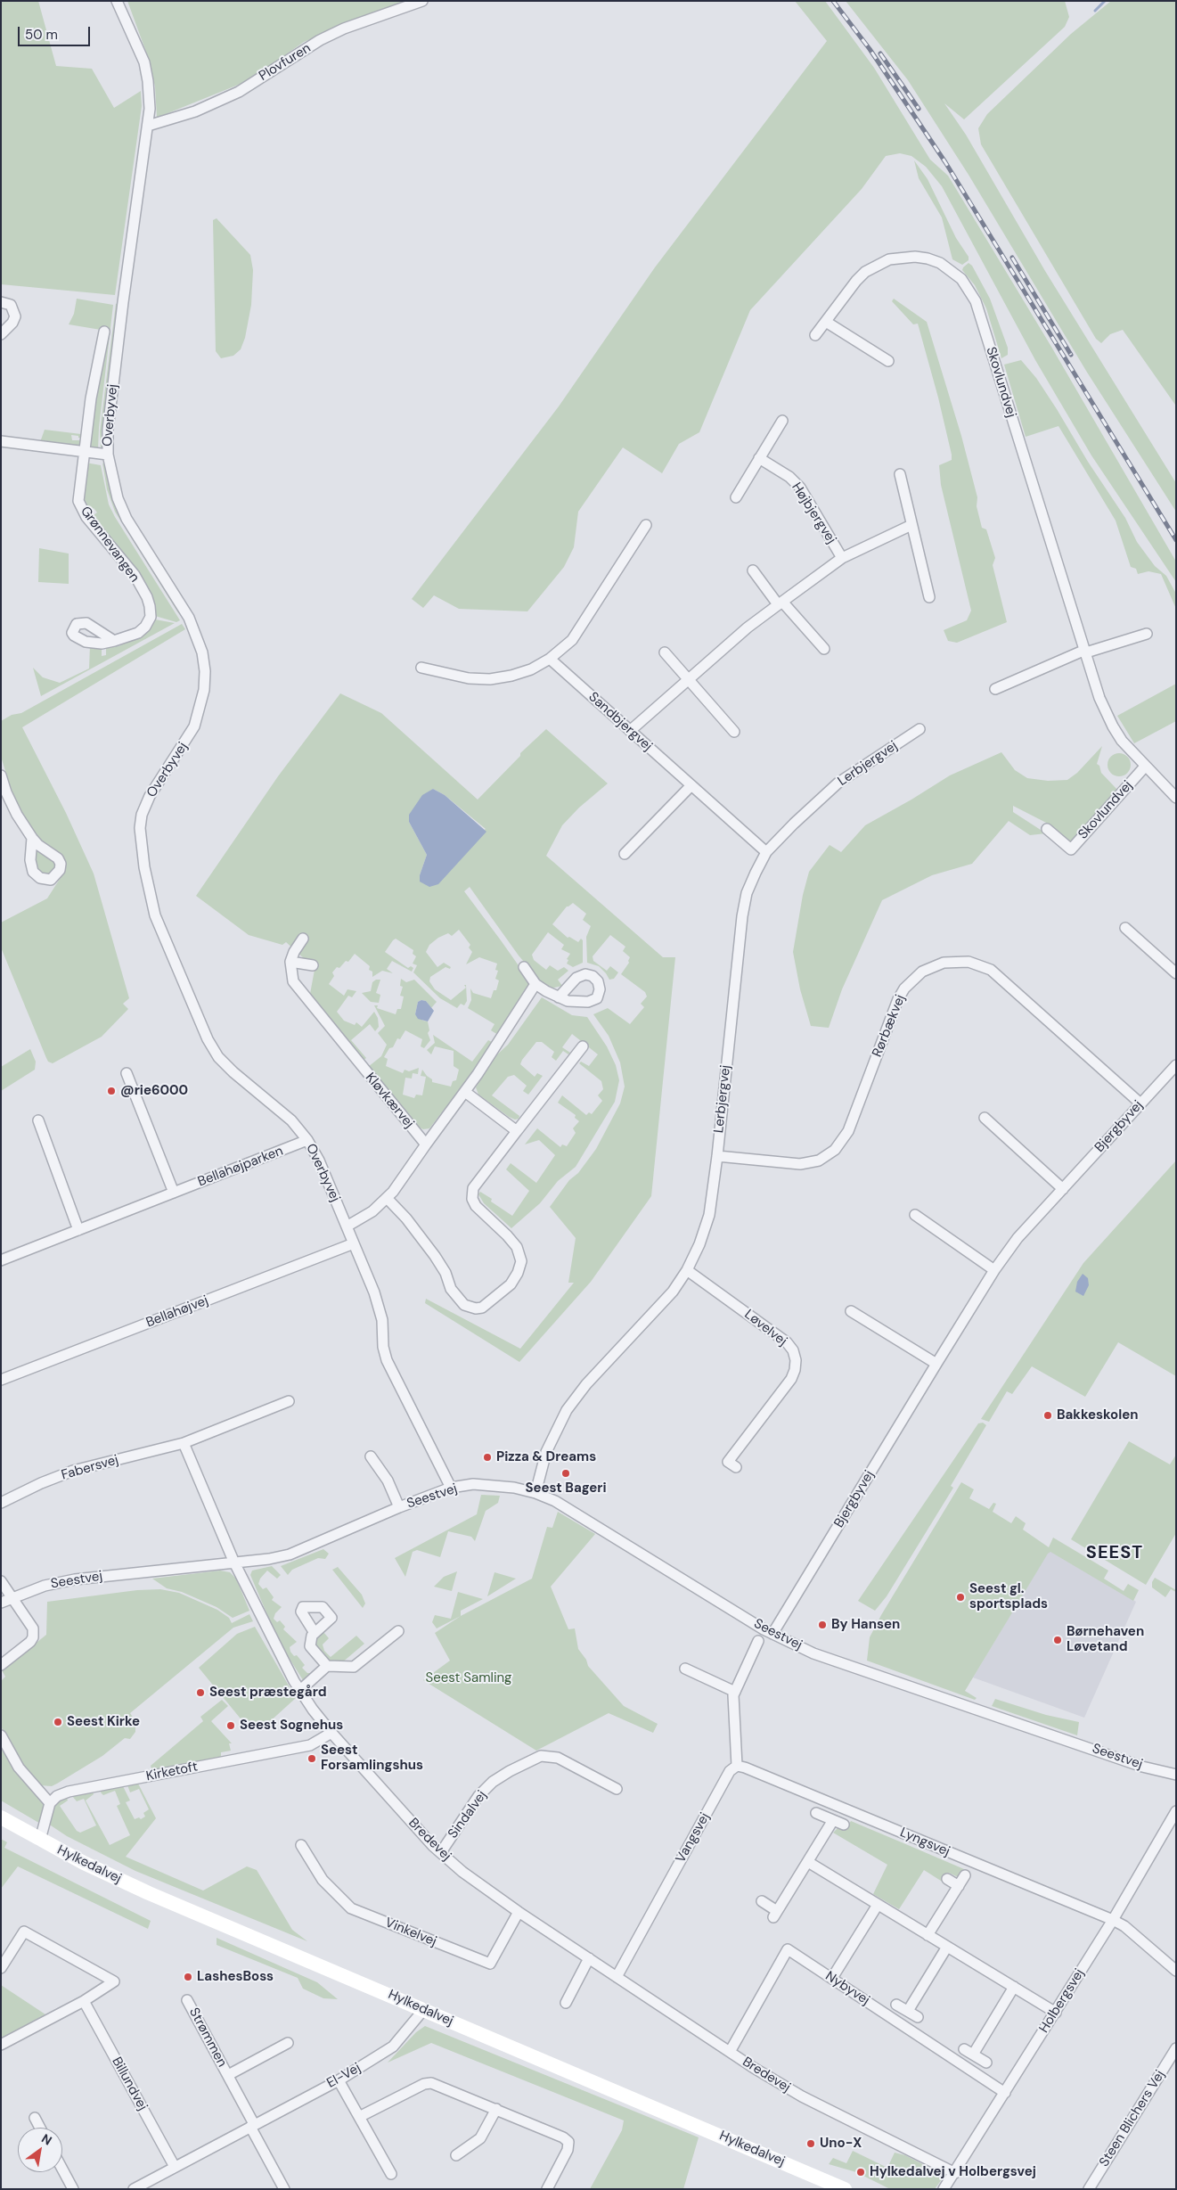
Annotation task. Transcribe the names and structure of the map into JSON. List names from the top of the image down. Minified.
{"streets":{"street":["Plovfuren","Skovlundvej","Overbyvej","Højbjergvej","Grønnevangen","Sandbjergvej","Lerbjergvej","Rørbækvej","Kløvkærvej","Bjergbyvej","Bellahøjparken","Bellahøjvej","Løvelvej","Fabersvej","Seestvej","Kirketoft","Sindalvej","Vangsvej","Bredevej","Lyngsvej","Hylkedalvej","Vinkelvej","Nybyvej","Holbergsvej","Strømmen","El-Vej","Billundvej","Steen Blichers Vej"]},"crossings":[["Plovfuren","Overbyvej"],["Overbyvej","Bellahøjparken"],["Overbyvej","Bellahøjvej"],["Overbyvej","Seestvej"],["Højbjergvej","Sandbjergvej"],["Sandbjergvej","Lerbjergvej"],["Lerbjergvej","Rørbækvej"],["Lerbjergvej","Løvelvej"],["Lerbjergvej","Seestvej"],["Rørbækvej","Bjergbyvej"],["Bjergbyvej","Seestvej"],["Seestvej","Bredevej"],["Kirketoft","Bredevej"],["Sindalvej","Bredevej"],["Vangsvej","Bredevej"],["Vangsvej","Lyngsvej"],["Bredevej","Vinkelvej"],["Bredevej","Nybyvej"],["Bredevej","Holbergsvej"],["Lyngsvej","Holbergsvej"],["Hylkedalvej","El-Vej"],["Nybyvej","Holbergsvej"],["Strømmen","El-Vej"],["El-Vej","Billundvej"]],"districts":["SEEST"],"parks":["Seest Samling"],"places":["@rie6000","Bakkeskolen","Pizza & Dreams","Seest Bageri","Seest gl. sportsplads","By Hansen","Børnehaven Løvetand","Seest præstegård","Seest Kirke","Seest Sognehus","Seest Forsamlingshus","LashesBoss","Uno-X","Hylkedalvej v Holbergsvej"],"scale_bar":"50 m","north":"top right"}
